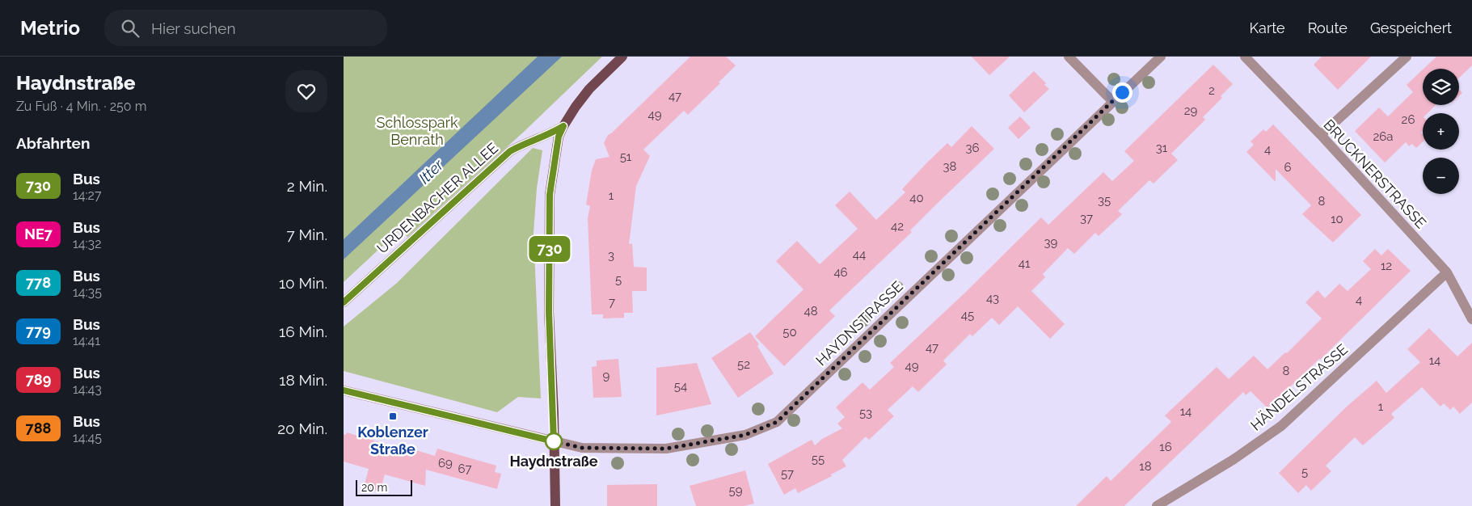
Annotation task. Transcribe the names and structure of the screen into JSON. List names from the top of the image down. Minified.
{"streets":{"street":["BRUCKNERSTRASSE","URDENBACHER ALLEE","HAYDNSTRASSE","HÄNDELSTRASSE"]},"crossings":[["BRUCKNERSTRASSE","HÄNDELSTRASSE"]],"water":["Itter"],"parks":["Schlosspark Benrath"],"places":{"transit":["Koblenzer Straße"],"other":["Haydnstraße"]},"lines":["bus line 730"],"house_numbers":["2","47","29","49","26","26a","36","31","4","51","38","6","1","40","35","8","37","10","42","39","44","3","41","12","46","5","43","4","7","48","45","50","47","14","52","49","8","9","54","1","14","53","16","55","69","18","67","5","57","59"],"scale_bar":"20 m","page":{"header":"Metrio","search":"Hier suchen","nav":["Karte","Route","Gespeichert"],"heading":[["Haydnstraße","Zu Fuß · 4 Min. · 250 m"],"Abfahrten"],"on_map":"730","map_buttons":["+","−"],"list":[{"mark":"730","name":"Bus","note":"14:27","value":"2 Min."},{"mark":"NE7","name":"Bus","note":"14:32","value":"7 Min."},{"mark":"778","name":"Bus","note":"14:35","value":"10 Min."},{"mark":"779","name":"Bus","note":"14:41","value":"16 Min."},{"mark":"789","name":"Bus","note":"14:43","value":"18 Min."},{"mark":"788","name":"Bus","note":"14:45","value":"20 Min."}],"scale":"20 m"}}
